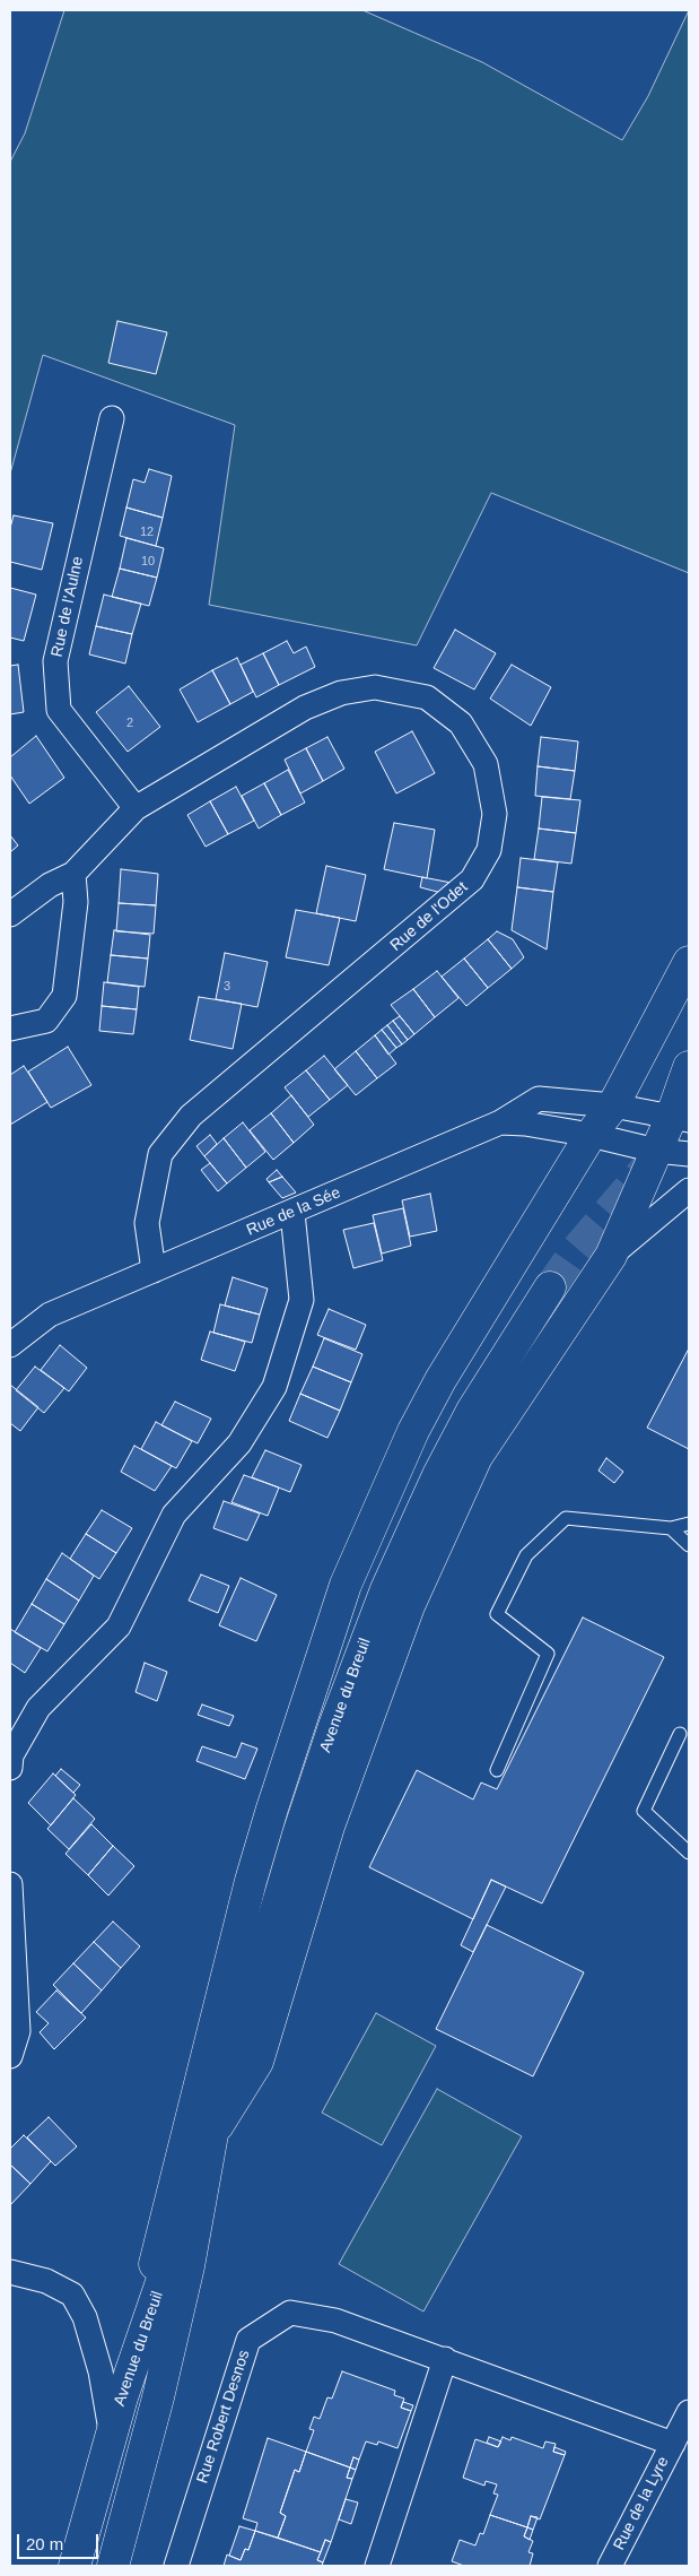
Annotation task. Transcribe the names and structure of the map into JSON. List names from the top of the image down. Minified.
{"streets":{"main road":["Avenue du Breuil"],"street":["Rue de l'Aulne","Rue de l'Odet","Rue de la Sée","Rue Robert Desnos","Rue de la Lyre"]},"crossings":[["Rue de l'Aulne","Rue de l'Odet"],["Rue de l'Odet","Rue de la Sée"],["Rue Robert Desnos","Rue de la Lyre"]],"house_numbers":["12","10","2","3"],"scale_bar":"20 m"}
